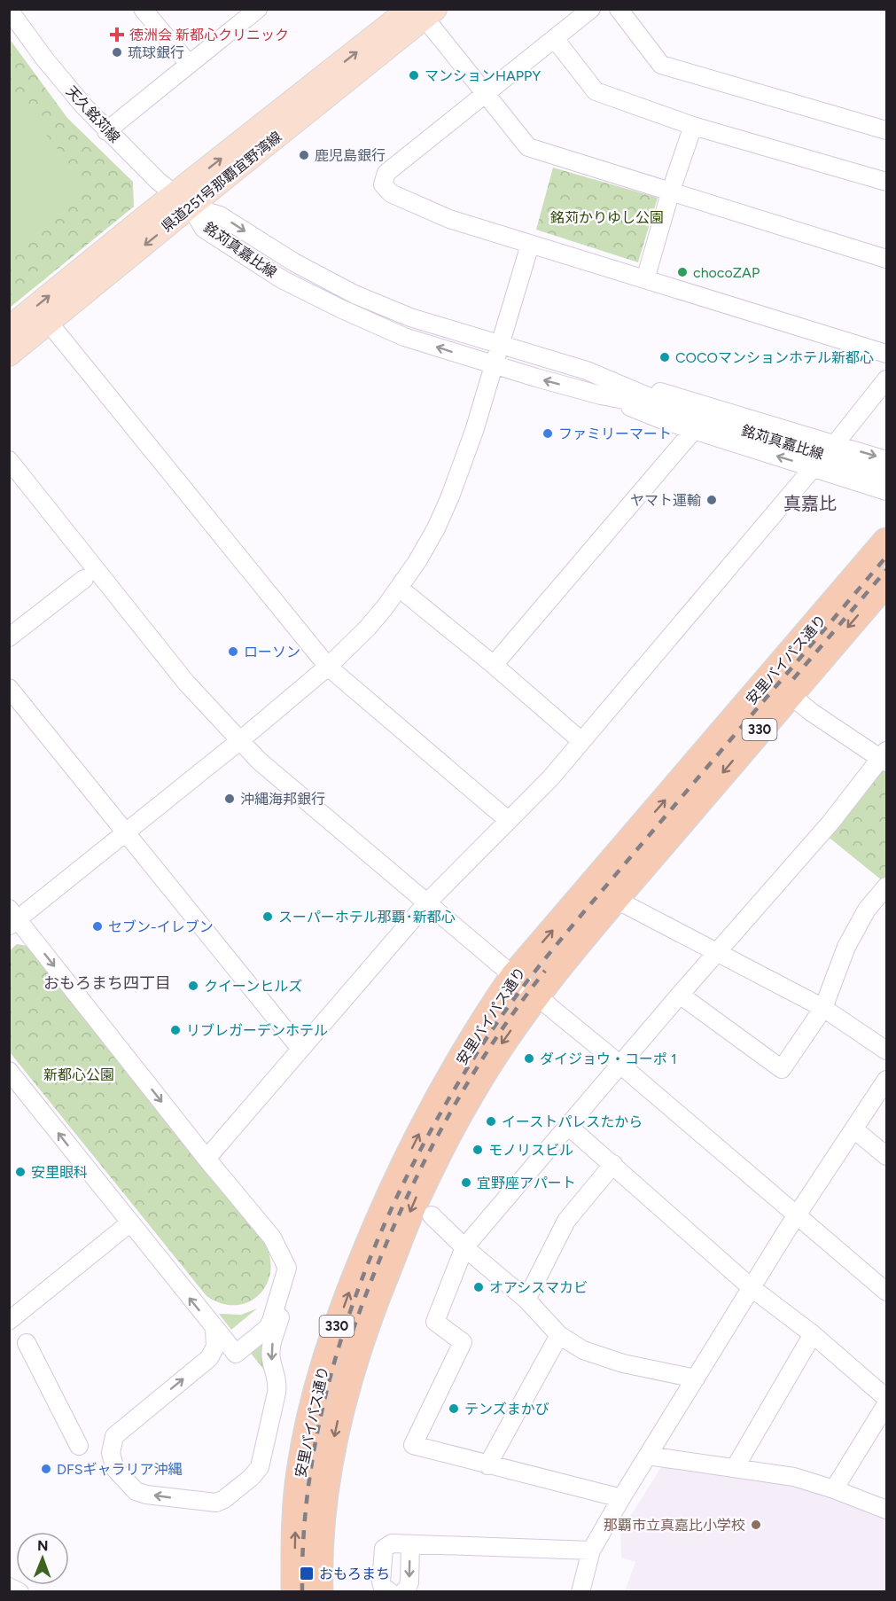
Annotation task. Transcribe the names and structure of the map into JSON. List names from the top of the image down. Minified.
{"streets":{"highway":["安里バイパス通り","330"],"main road":["県道251号那覇宜野湾線"],"street":["天久銘苅線","銘苅真嘉比線"]},"crossings":[["天久銘苅線","県道251号那覇宜野湾線"],["天久銘苅線","銘苅真嘉比線"],["県道251号那覇宜野湾線","銘苅真嘉比線"]],"districts":["真嘉比","おもろまち四丁目"],"parks":["銘苅かりゆし公園","新都心公園"],"places":{"health":["徳洲会 新都心クリニック"],"other":["琉球銀行","マンションHAPPY","鹿児島銀行","chocoZAP","COCOマンションホテル新都心","ファミリーマート","ヤマト運輸","ローソン","沖縄海邦銀行","スーパーホテル那覇･新都心","セブン-イレブン","クイーンヒルズ","リブレガーデンホテル","ダイジョウ・コーポ 1","イーストパレスたから","モノリスビル","安里眼科","宜野座アパート","オアシスマカビ","テンズまかび","DFSギャラリア沖縄","那覇市立真嘉比小学校"],"transit":["おもろまち"]},"north":"top"}
